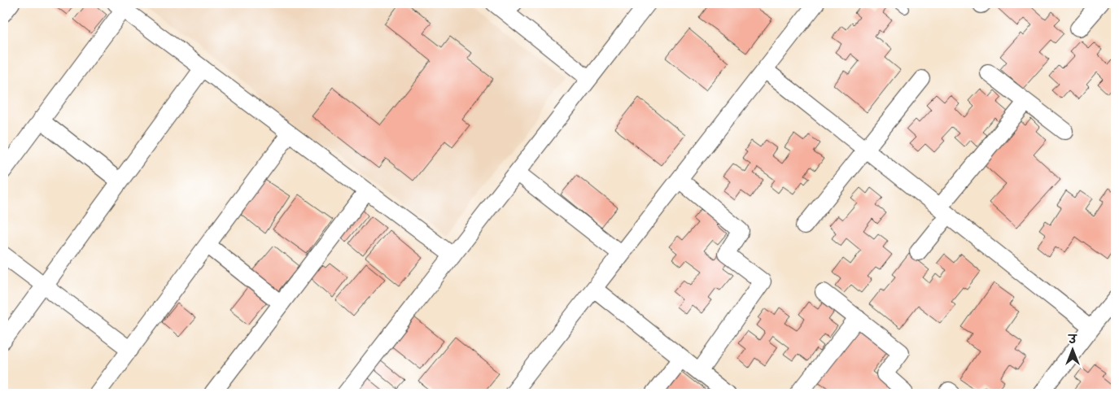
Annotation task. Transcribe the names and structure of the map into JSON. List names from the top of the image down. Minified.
{"north":"top"}
